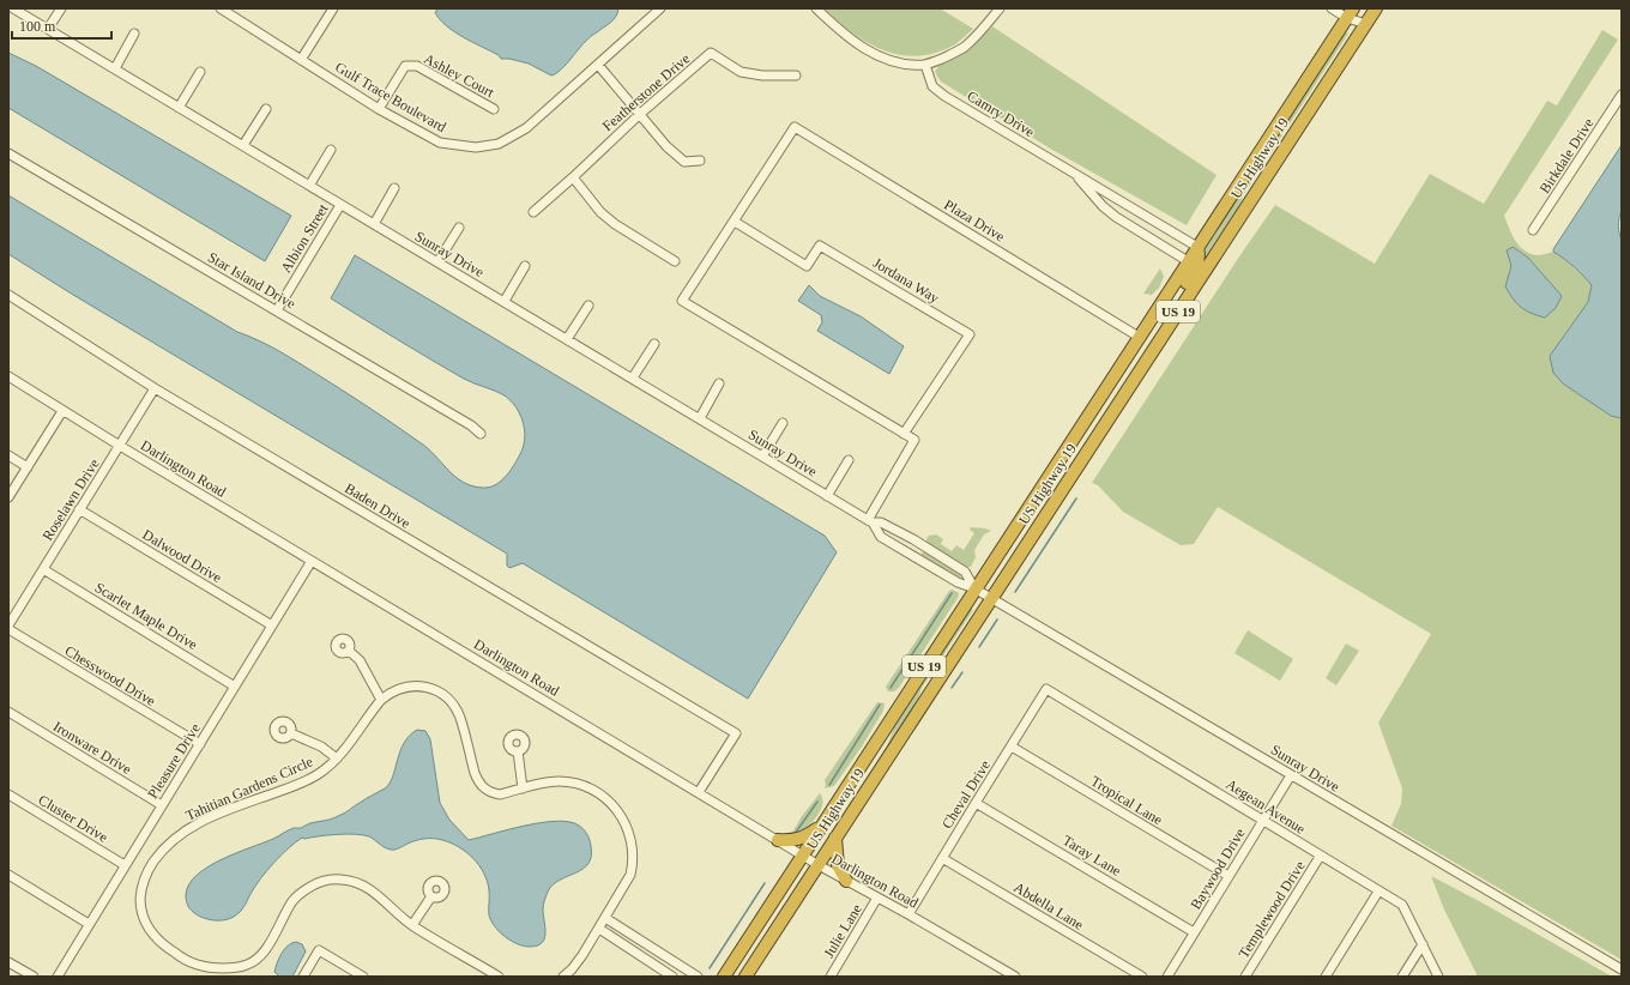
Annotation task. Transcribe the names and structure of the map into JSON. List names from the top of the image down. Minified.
{"streets":{"highway":["US Highway 19","US 19"],"street":["Ashley Court","Featherstone Drive","Gulf Trace Boulevard","Camry Drive","Birkdale Drive","Plaza Drive","Albion Street","Sunray Drive","Star Island Drive","Jordana Way","Darlington Road","Roselawn Drive","Baden Drive","Dalwood Drive","Scarlet Maple Drive","Chesswood Drive","Ironware Drive","Pleasure Drive","Tahitian Gardens Circle","Cheval Drive","Tropical Lane","Aegean Avenue","Cluster Drive","Taray Lane","Baywood Drive","Abdella Lane","Templewood Drive","Julie Lane"]},"crossings":[["Ashley Court","Gulf Trace Boulevard"],["Camry Drive","US Highway 19"],["US Highway 19","Plaza Drive"],["US Highway 19","Sunray Drive"],["US Highway 19","Darlington Road"],["Plaza Drive","Jordana Way"],["Albion Street","Sunray Drive"],["Albion Street","Star Island Drive"],["Sunray Drive","Baywood Drive"],["Darlington Road","Roselawn Drive"],["Darlington Road","Baden Drive"],["Darlington Road","Pleasure Drive"],["Darlington Road","Cheval Drive"],["Darlington Road","Julie Lane"],["Roselawn Drive","Baden Drive"],["Roselawn Drive","Dalwood Drive"],["Roselawn Drive","Scarlet Maple Drive"],["Dalwood Drive","Pleasure Drive"],["Scarlet Maple Drive","Pleasure Drive"],["Chesswood Drive","Pleasure Drive"],["Ironware Drive","Pleasure Drive"],["Pleasure Drive","Cluster Drive"],["Cheval Drive","Tropical Lane"],["Cheval Drive","Aegean Avenue"],["Cheval Drive","Taray Lane"],["Cheval Drive","Abdella Lane"],["Tropical Lane","Baywood Drive"],["Aegean Avenue","Baywood Drive"],["Aegean Avenue","Templewood Drive"],["Taray Lane","Baywood Drive"]],"scale_bar":"100 m"}
